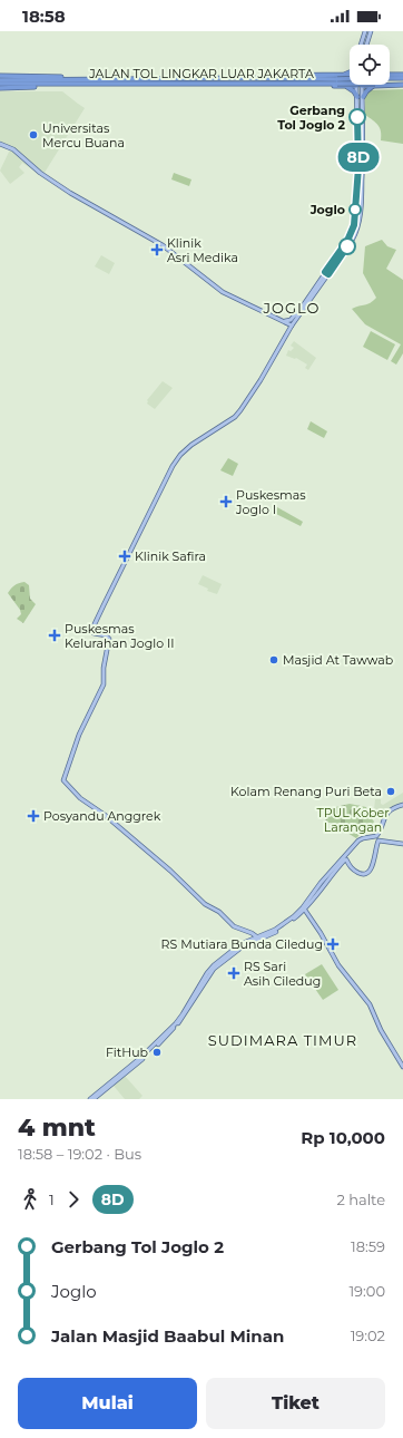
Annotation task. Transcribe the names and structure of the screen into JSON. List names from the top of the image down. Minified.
{"streets":{"highway":["JALAN TOL LINGKAR LUAR JAKARTA"]},"districts":["JOGLO","SUDIMARA TIMUR"],"parks":["TPUL Kober Larangan"],"places":{"other":["Gerbang Tol Joglo 2","Universitas Mercu Buana","Joglo","Masjid At Tawwab","Kolam Renang Puri Beta","FitHub"],"health":["Klinik Asri Medika","Puskesmas Joglo I","Klinik Safira","Puskesmas Kelurahan Joglo II","Posyandu Anggrek","RS Mutiara Bunda Ciledug","RS Sari Asih Ciledug"]},"lines":["bus line 8D"],"page":{"status":"18:58","on_map":"8D","heading":["4 mnt","18:58 – 19:02 · Bus","Rp 10,000"],"legs":["1","8D","2 halte"],"list":[{"name":"Gerbang Tol Joglo 2","value":"18:59"},{"name":"Joglo","value":"19:00"},{"name":"Jalan Masjid Baabul Minan","value":"19:02"}],"buttons":["Mulai","Tiket"]}}
